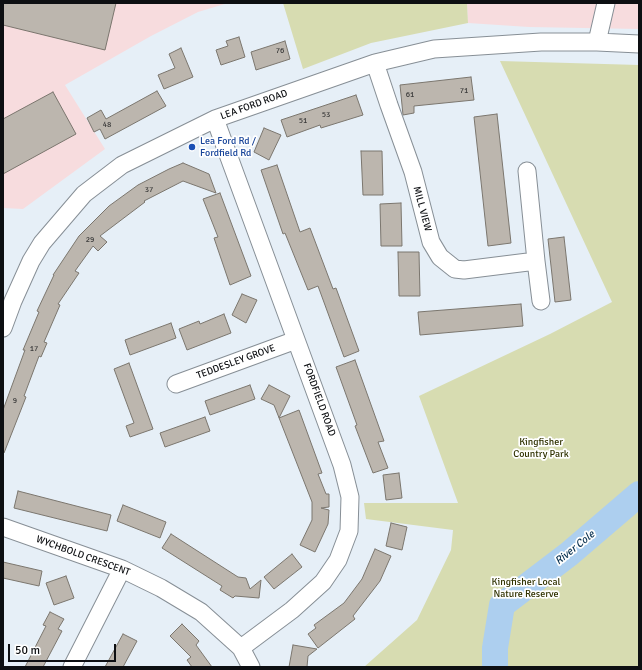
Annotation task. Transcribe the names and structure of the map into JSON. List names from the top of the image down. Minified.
{"streets":{"street":["LEA FORD ROAD","MILL VIEW","TEDDESLEY GROVE","FORDFIELD ROAD","WYCHBOLD CRESCENT"]},"crossings":[["LEA FORD ROAD","MILL VIEW"],["LEA FORD ROAD","FORDFIELD ROAD"],["TEDDESLEY GROVE","FORDFIELD ROAD"],["FORDFIELD ROAD","WYCHBOLD CRESCENT"]],"water":["River Cole"],"parks":["Kingfisher Country Park","Kingfisher Local Nature Reserve"],"places":["Lea Ford Rd / Fordfield Rd"],"house_numbers":["76","71","61","53","51","48","37","29","17","9"],"scale_bar":"50 m"}
